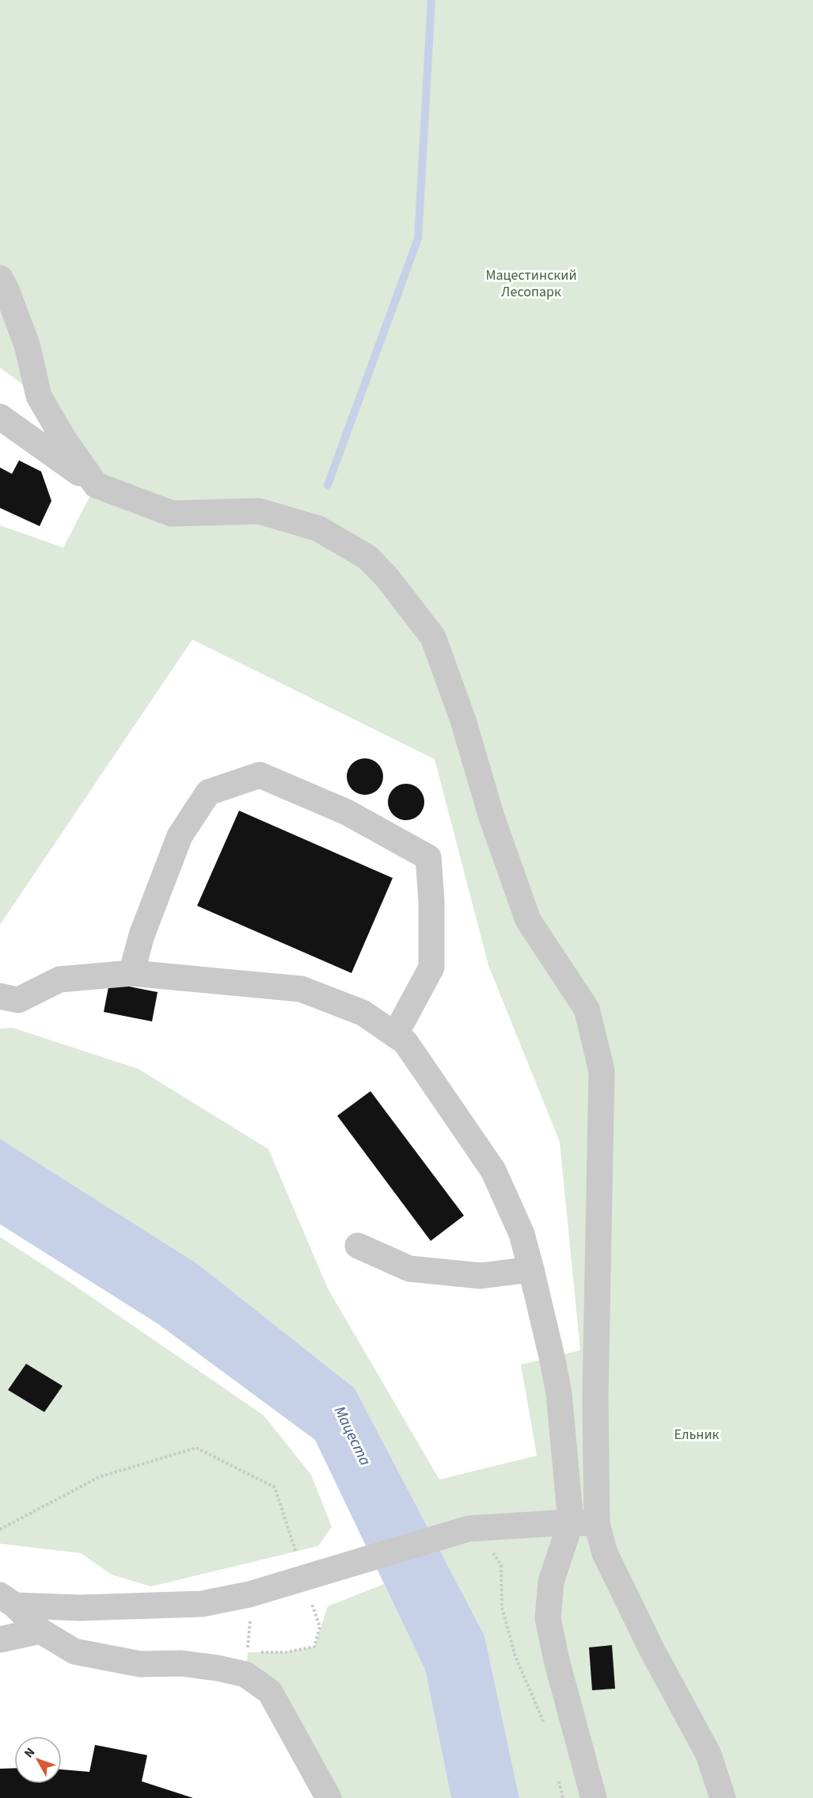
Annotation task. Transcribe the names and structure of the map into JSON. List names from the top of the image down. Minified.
{"water":["Мацеста"],"parks":["Мацестинский Лесопарк","Ельник"],"north":"top left"}
